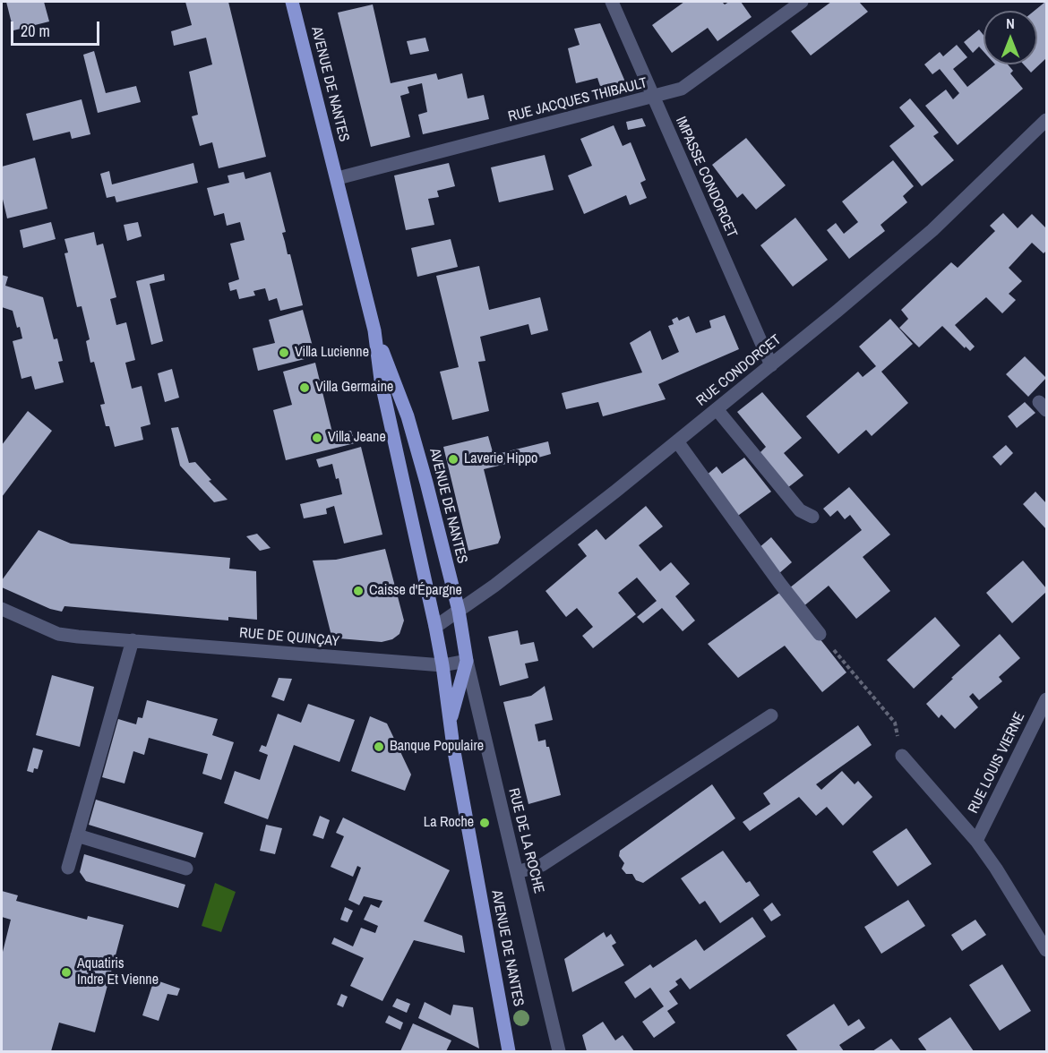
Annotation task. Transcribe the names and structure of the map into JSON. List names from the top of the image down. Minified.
{"streets":{"main road":["AVENUE DE NANTES"],"street":["RUE JACQUES THIBAULT","IMPASSE CONDORCET","RUE CONDORCET","RUE DE QUINÇAY","RUE LOUIS VIERNE","RUE DE LA ROCHE"]},"crossings":[["AVENUE DE NANTES","RUE JACQUES THIBAULT"],["AVENUE DE NANTES","RUE CONDORCET"],["AVENUE DE NANTES","RUE DE QUINÇAY"],["AVENUE DE NANTES","RUE DE LA ROCHE"],["RUE JACQUES THIBAULT","IMPASSE CONDORCET"],["IMPASSE CONDORCET","RUE CONDORCET"]],"places":["Villa Lucienne","Villa Germaine","Villa Jeane","Laverie Hippo","Caisse d'Épargne","Banque Populaire","La Roche","Aquatiris Indre Et Vienne"],"scale_bar":"20 m","north":"top"}
